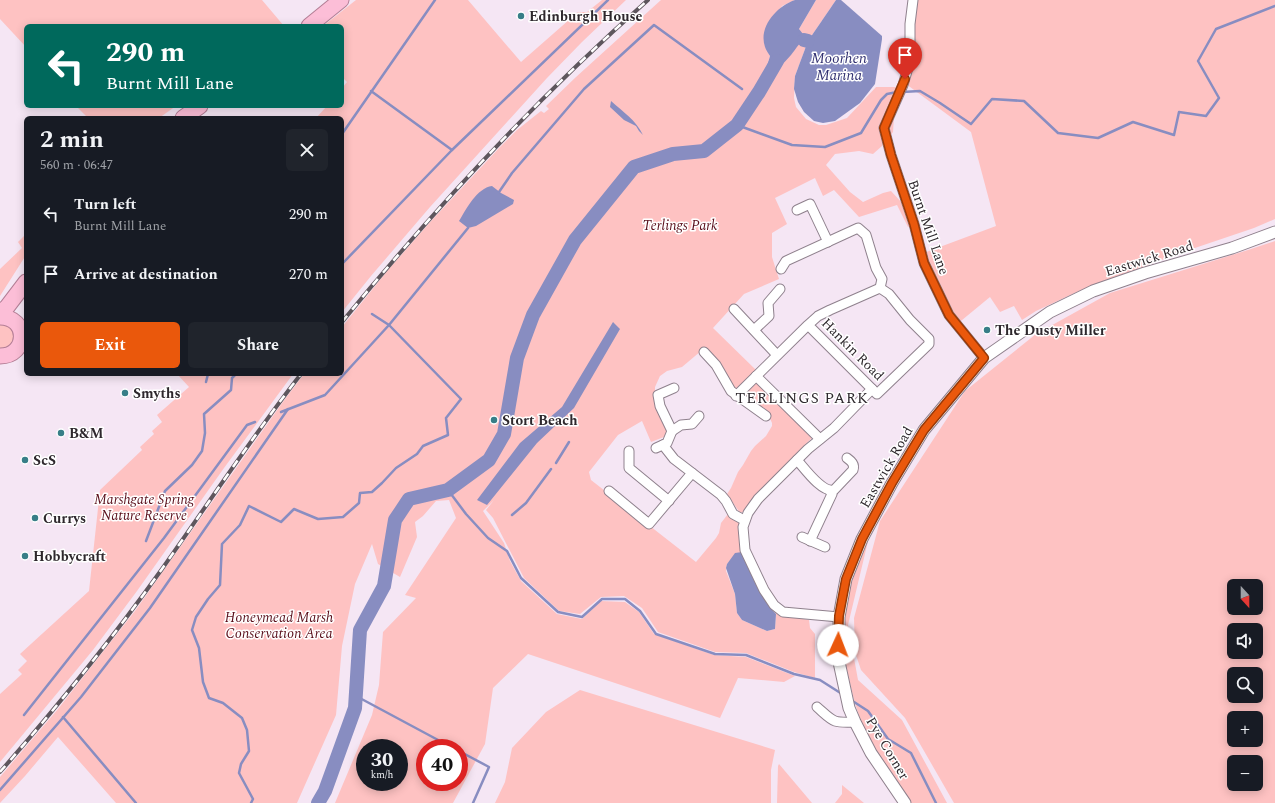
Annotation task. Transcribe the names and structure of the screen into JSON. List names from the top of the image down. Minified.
{"streets":{"street":["Burnt Mill Lane","Eastwick Road","Hankin Road","Pye Corner"]},"crossings":[["Burnt Mill Lane","Eastwick Road"],["Eastwick Road","Pye Corner"]],"districts":["TERLINGS PARK"],"water":["Moorhen Marina"],"parks":["Terlings Park","Marshgate Spring Nature Reserve","Honeymead Marsh Conservation Area"],"places":["Edinburgh House","The Dusty Miller","Smyths","Stort Beach","B&M","ScS","Currys","Hobbycraft"],"north":"bottom","page":{"turn":["290 m","Burnt Mill Lane"],"heading":["2 min","560 m · 06:47"],"list":[{"name":"Turn left","note":"Burnt Mill Lane","value":"290 m"},{"name":"Arrive at destination","value":"270 m"}],"buttons":["Exit","Share"],"map_buttons":["+","−"],"speed":"30 km/h","limit":"40"}}
